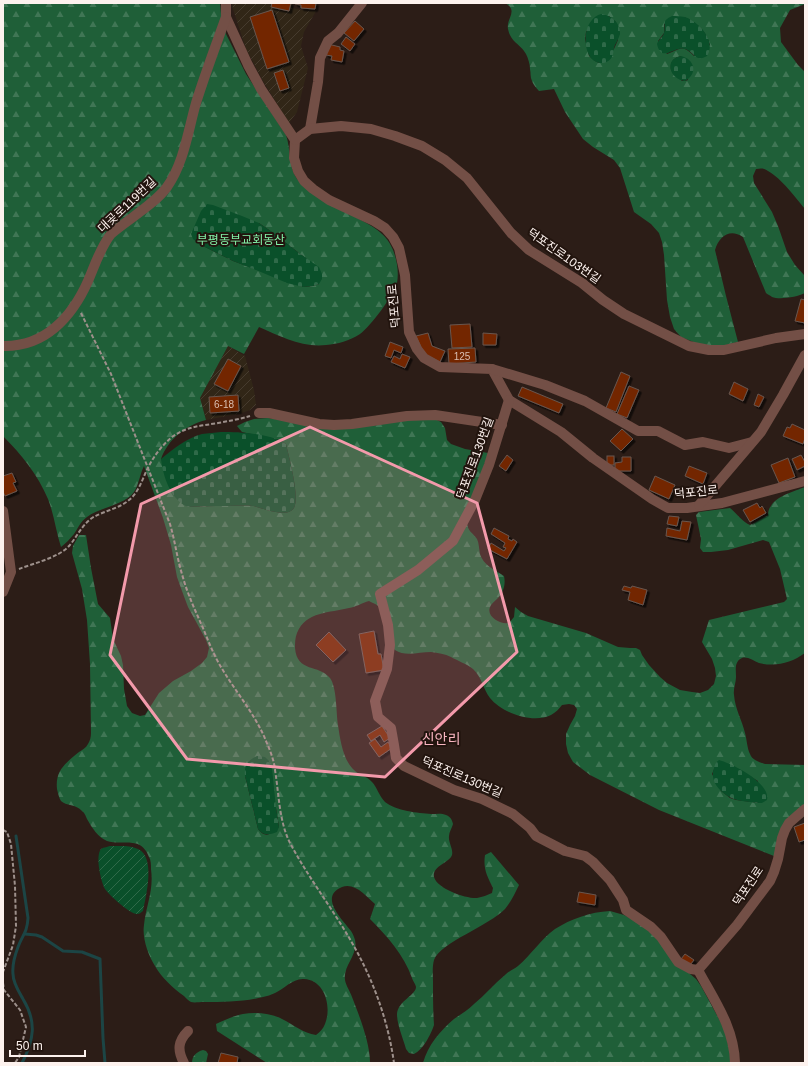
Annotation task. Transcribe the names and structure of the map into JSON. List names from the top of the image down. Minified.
{"streets":{"street":["대곶로119번길","덕포진로103번길","덕포진로","덕포진로130번길"]},"crossings":[["덕포진로","덕포진로130번길"]],"districts":["신안리"],"parks":["부평동부교회동산"],"house_numbers":["125","6-18"],"scale_bar":"50 m"}
